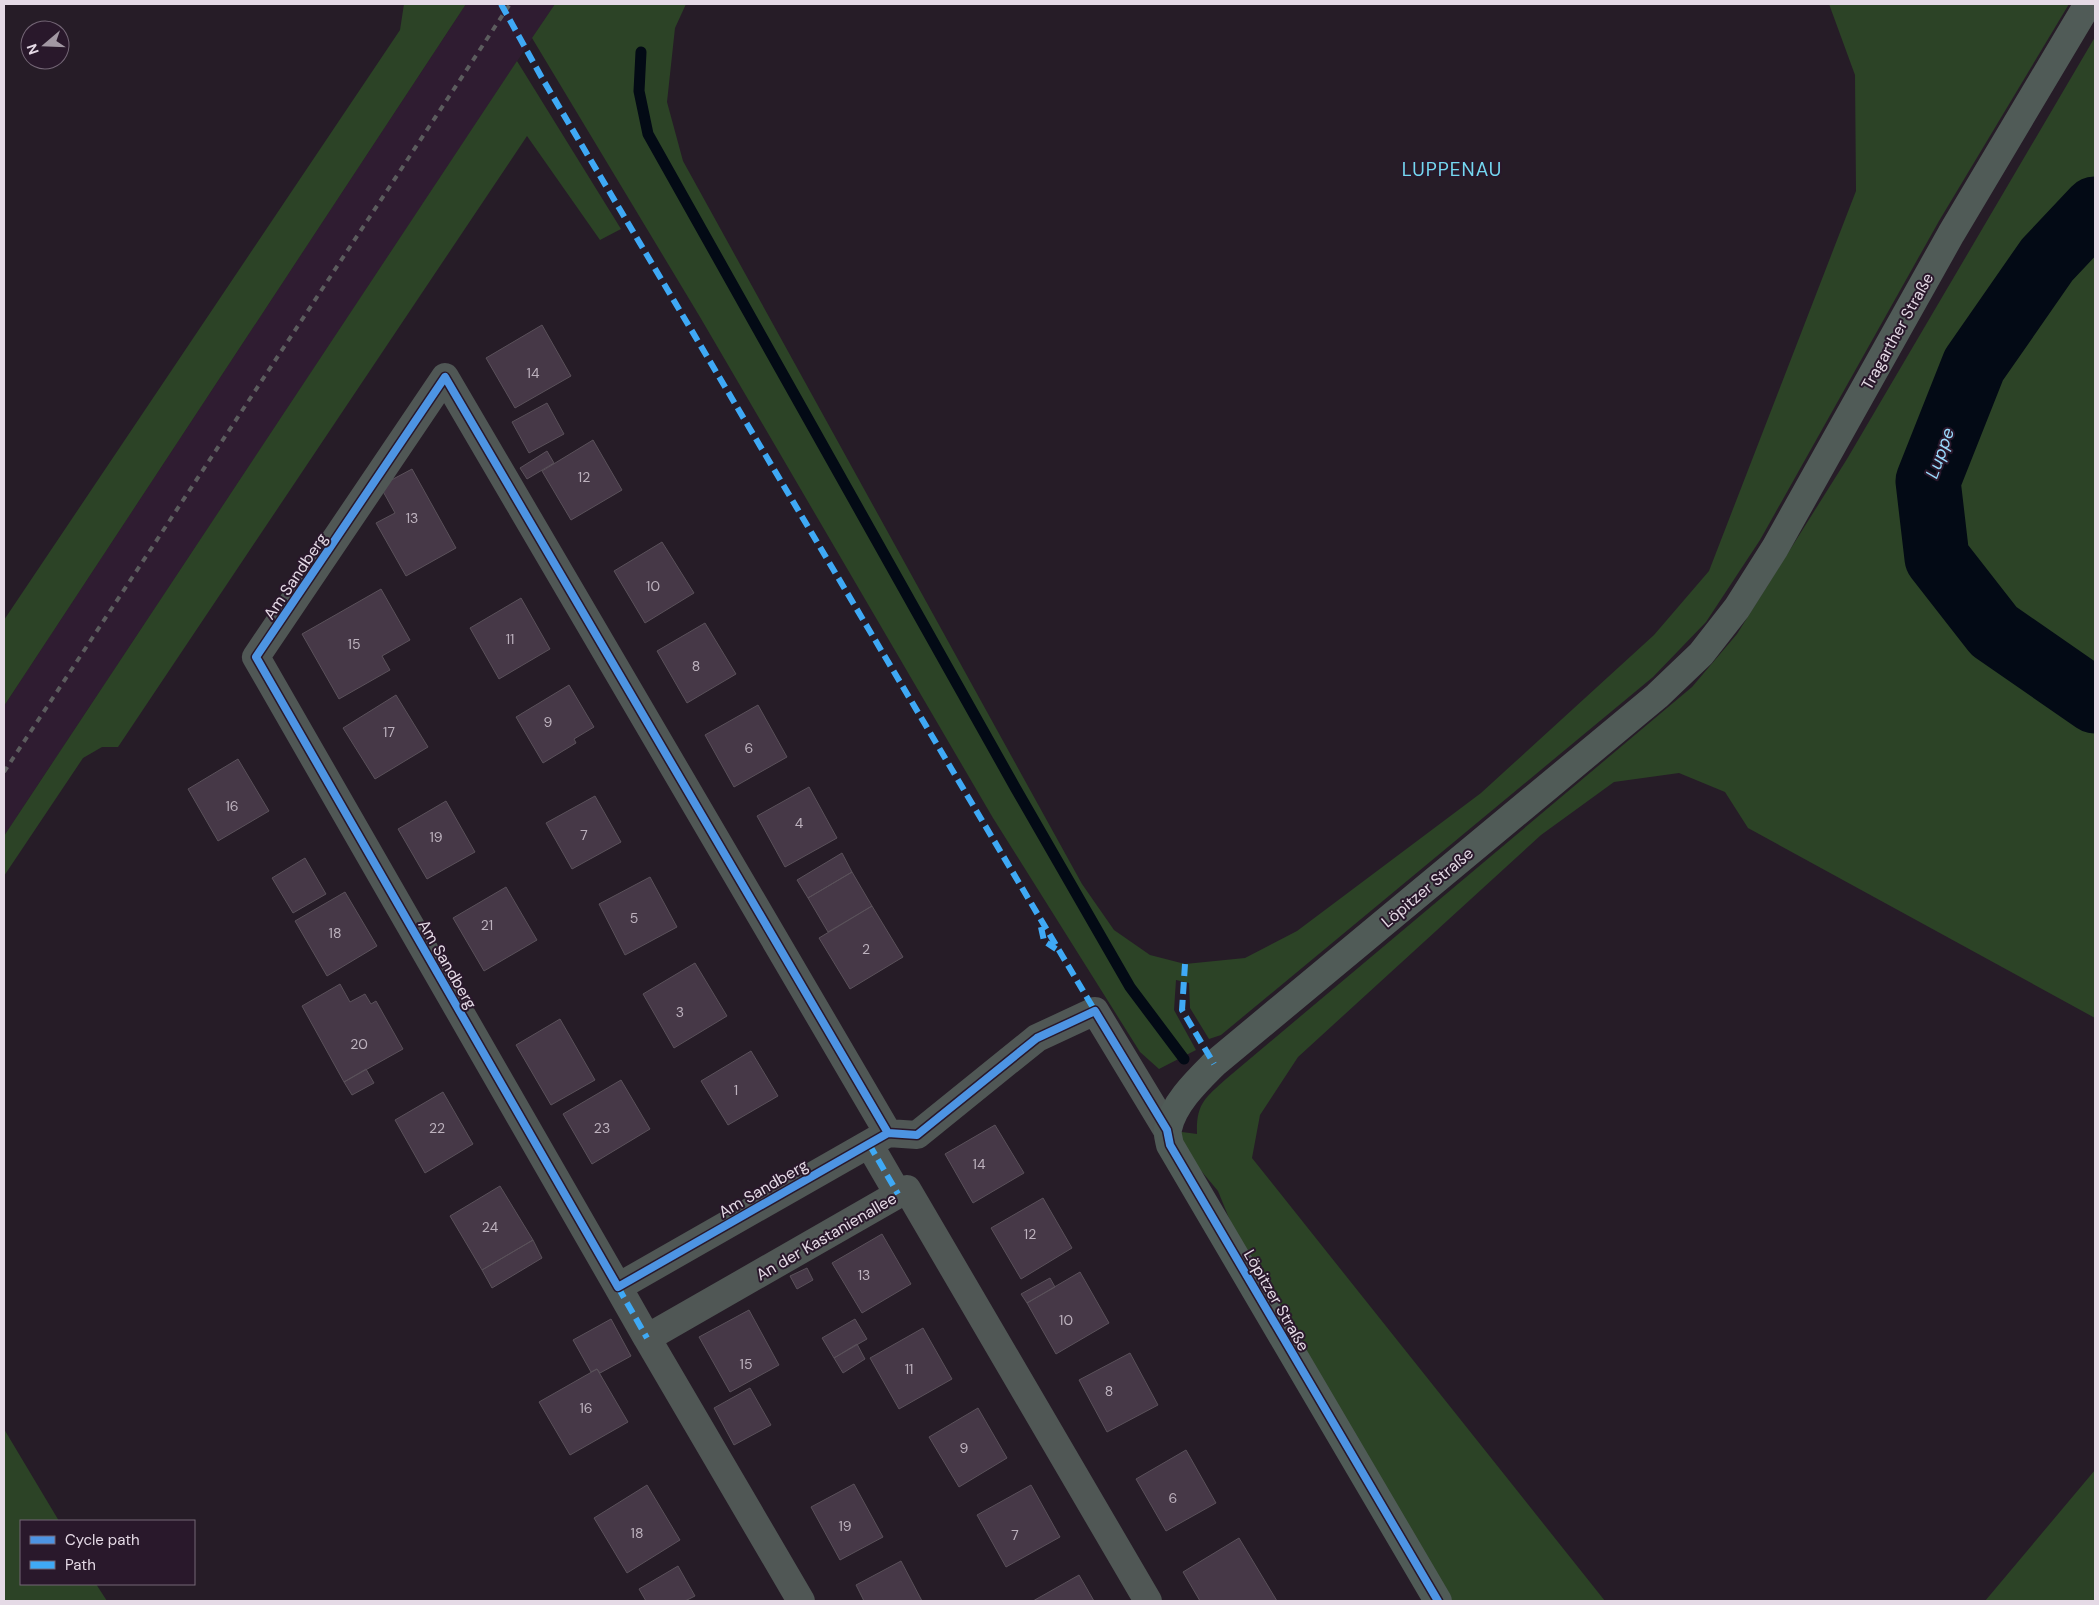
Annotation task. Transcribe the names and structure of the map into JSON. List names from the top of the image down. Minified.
{"streets":{"street":["Tragarther Straße","Am Sandberg","Löpitzer Straße","An der Kastanienallee"]},"crossings":[["Tragarther Straße","Löpitzer Straße"],["Am Sandberg","Löpitzer Straße"]],"districts":["LUPPENAU"],"water":["Luppe"],"house_numbers":["14","12","13","10","11","15","8","9","17","6","16","4","7","19","5","21","18","2","3","20","1","22","23","14","24","12","13","10","15","11","8","16","9","6","19","18","7"],"legend":["Cycle path","Path"],"north":"left"}
